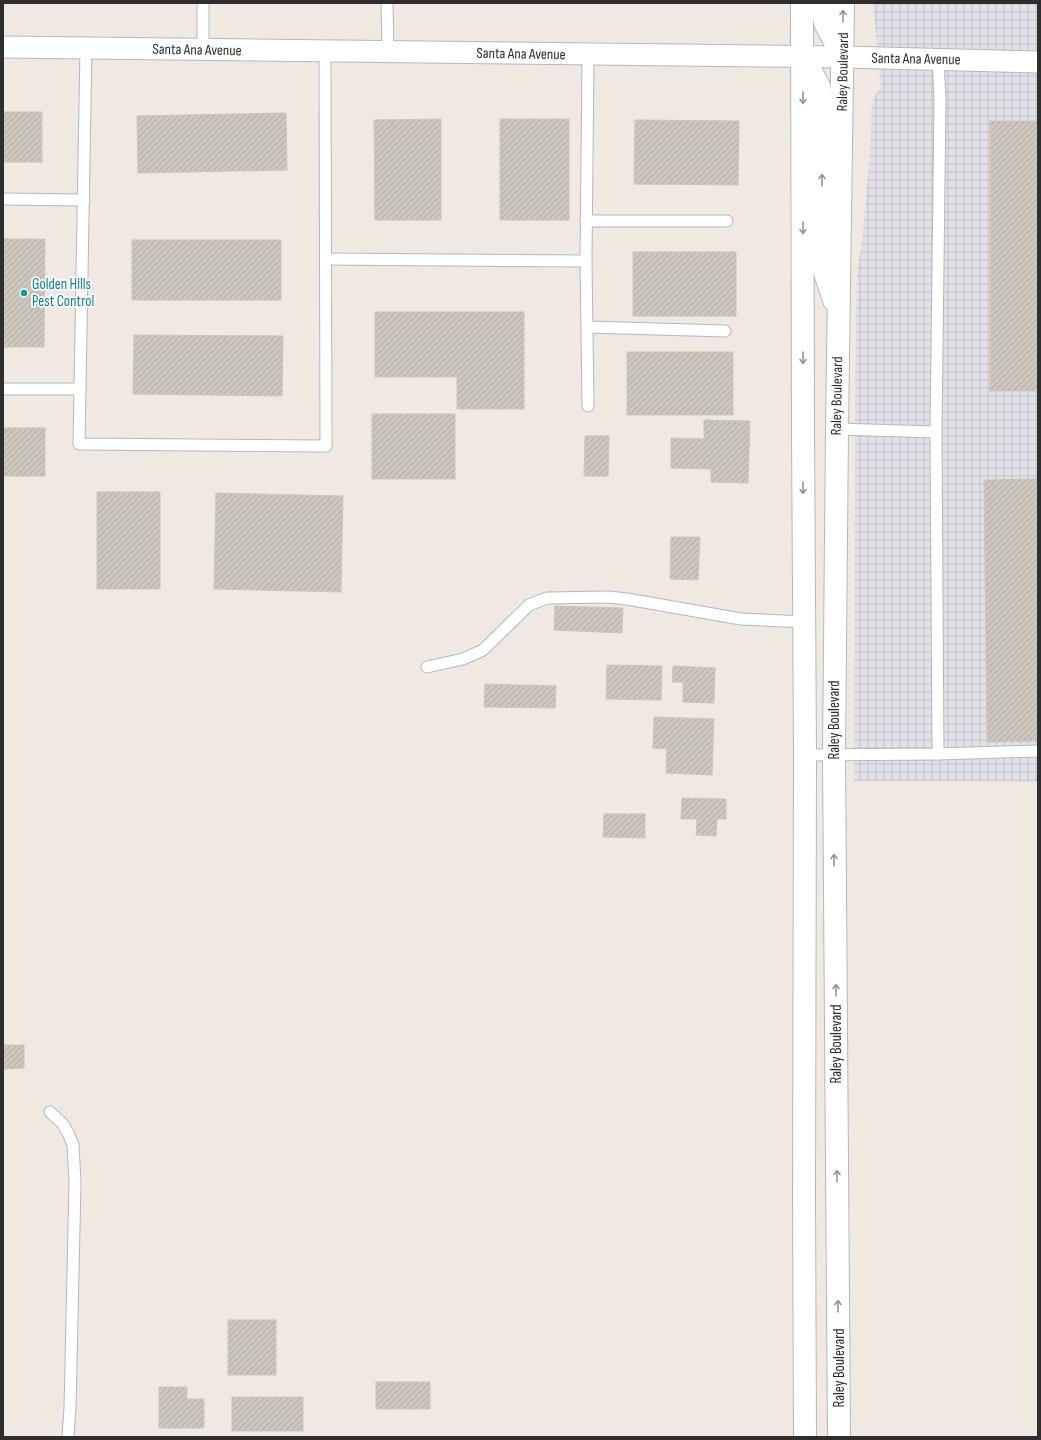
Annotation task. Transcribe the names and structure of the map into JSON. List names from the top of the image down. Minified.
{"streets":{"street":["Santa Ana Avenue","Raley Boulevard"]},"crossings":[["Santa Ana Avenue","Raley Boulevard"]],"places":["Golden Hills Pest Control"]}
